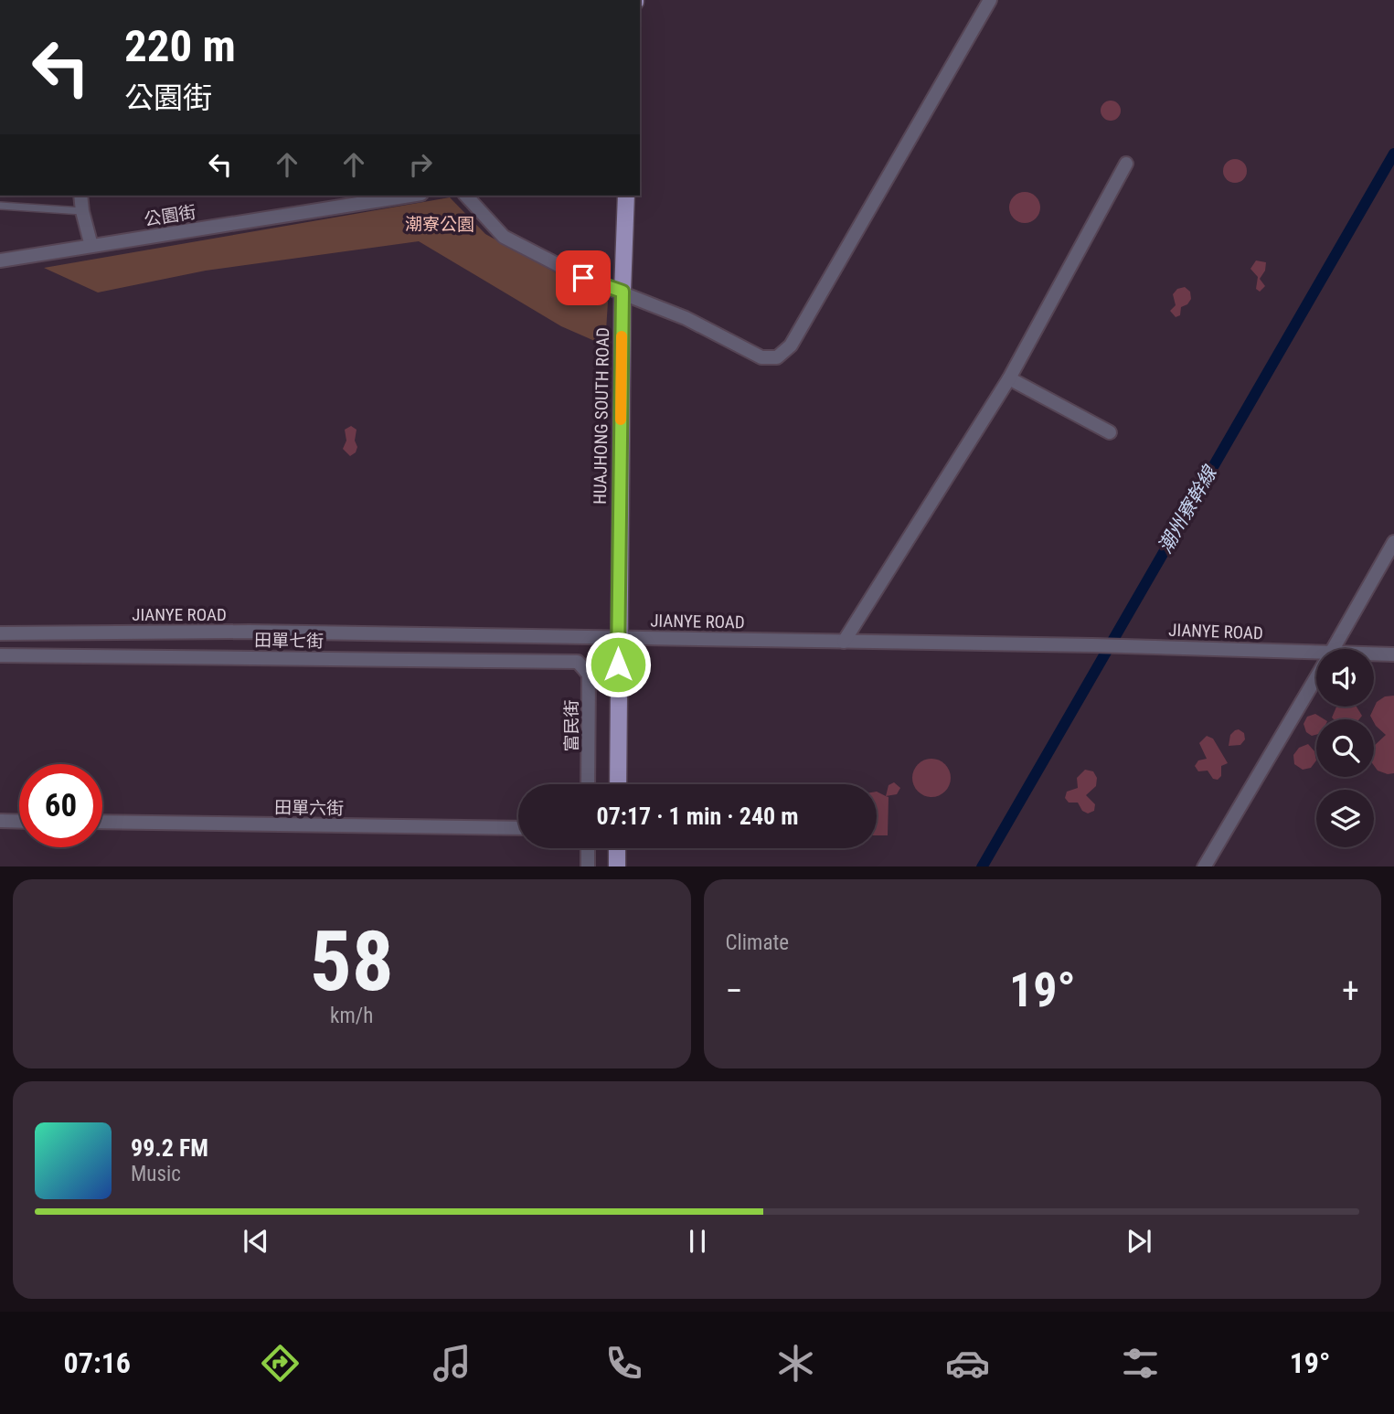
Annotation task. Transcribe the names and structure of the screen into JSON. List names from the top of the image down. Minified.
{"streets":{"main road":["HUAJHONG SOUTH ROAD"],"street":["公園街","JIANYE ROAD","田單七街","富民街","田單六街"]},"crossings":[["HUAJHONG SOUTH ROAD","JIANYE ROAD"],["田單七街","富民街"]],"water":["潮州寮幹線"],"parks":["潮寮公園"],"page":{"turn":["220 m","公園街"],"limit":"60","trip":"07:17 · 1 min · 240 m","tile":[["58","km/h"],"Climate"],"heat":["−","19°","+"],"song":["99.2 FM","Music"],"tabs":["07:16","19°"]}}
